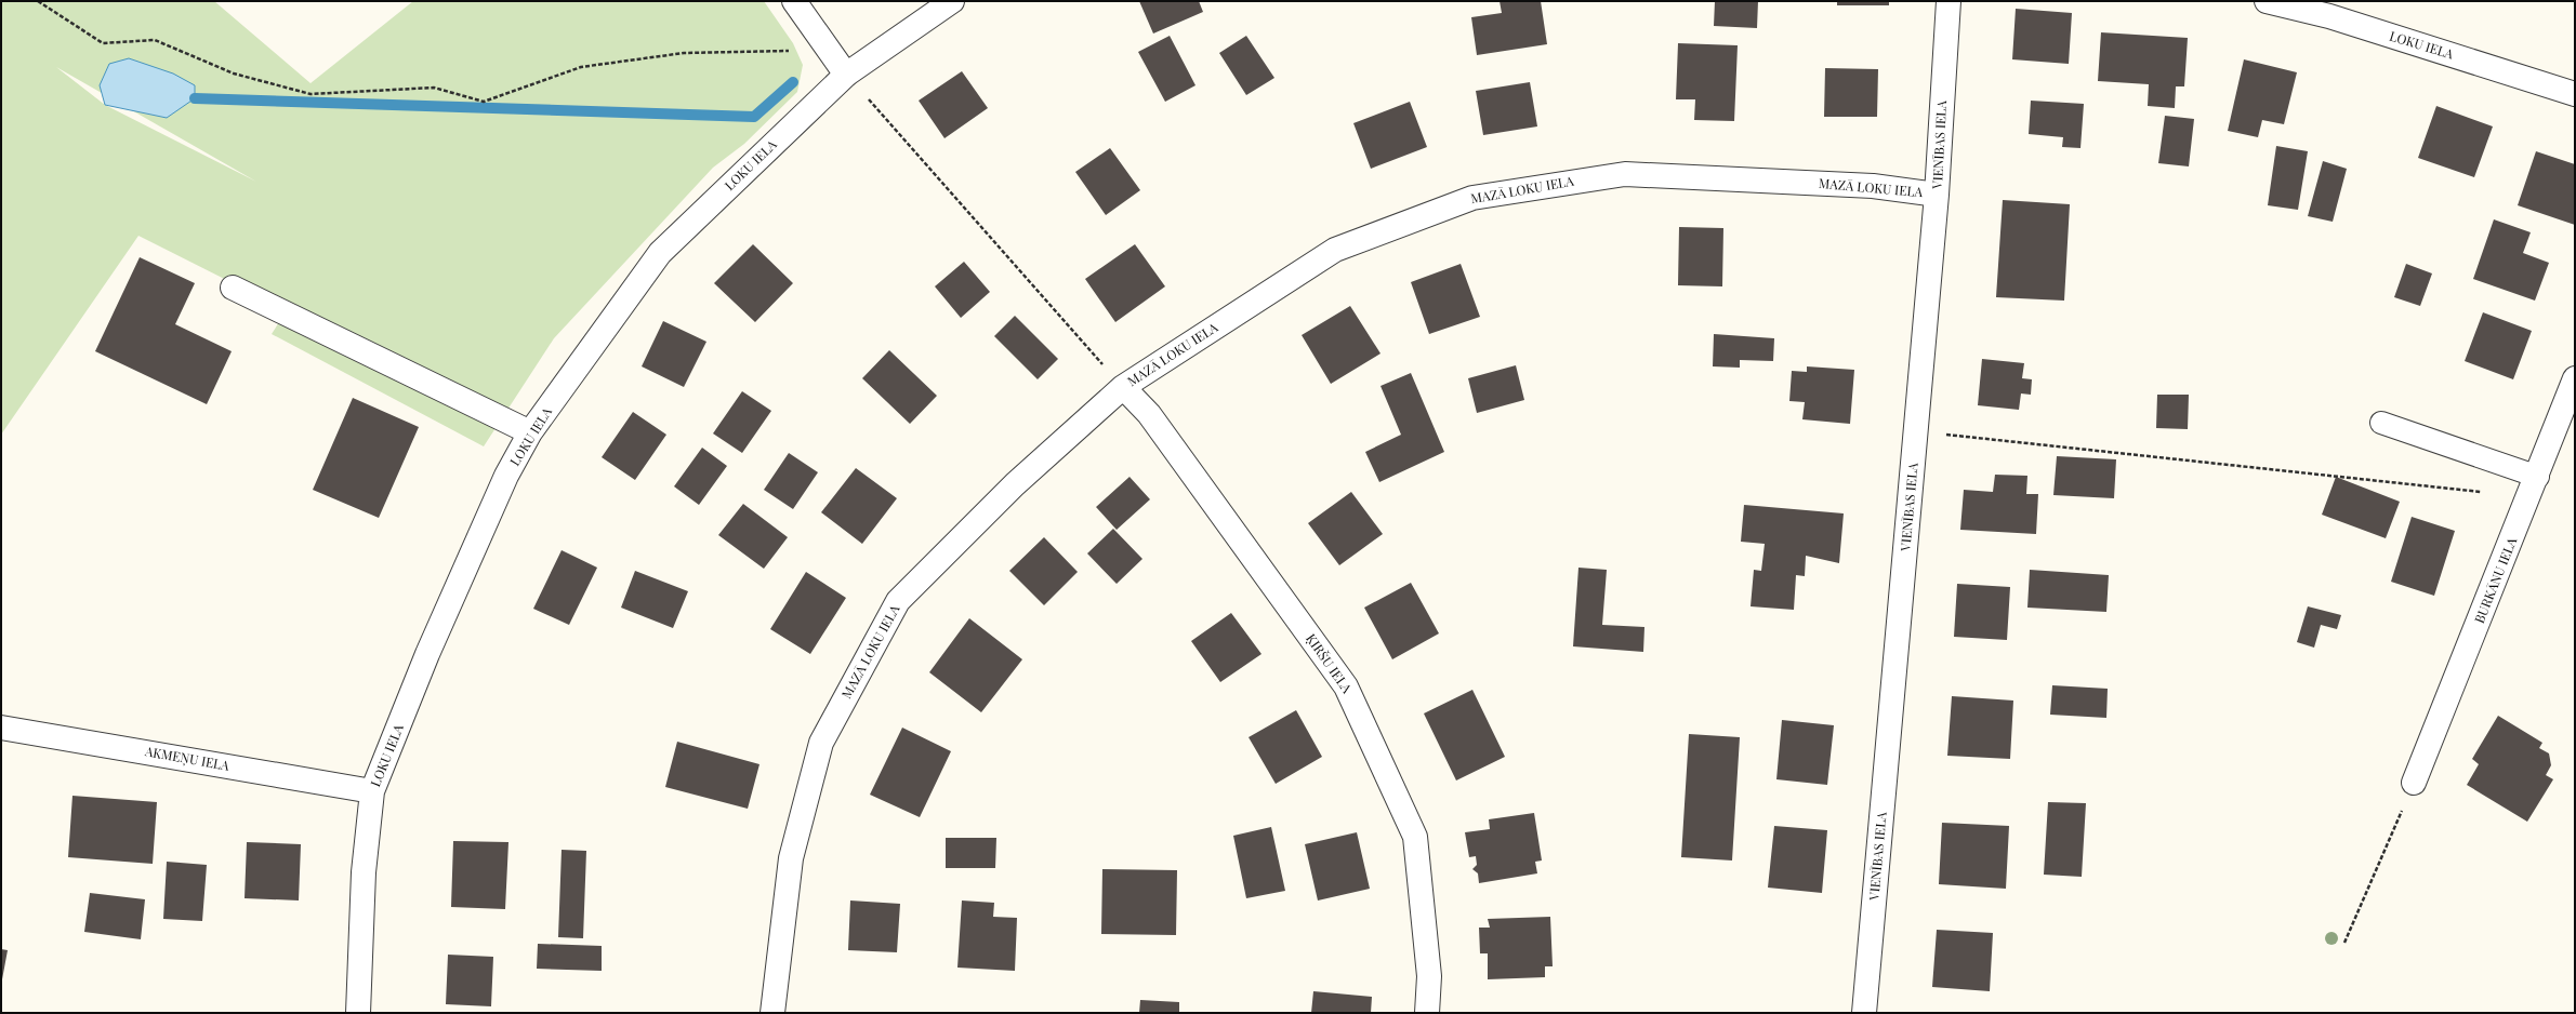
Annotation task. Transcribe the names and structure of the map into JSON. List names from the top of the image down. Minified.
{"streets":{"street":["LOKU IELA","VIENĪBAS IELA","MAZĀ LOKU IELA","BURKĀNU IELA","ĶIRŠU IELA","AKMEŅU IELA"]},"crossings":[["LOKU IELA","AKMEŅU IELA"],["VIENĪBAS IELA","MAZĀ LOKU IELA"],["MAZĀ LOKU IELA","ĶIRŠU IELA"]]}
